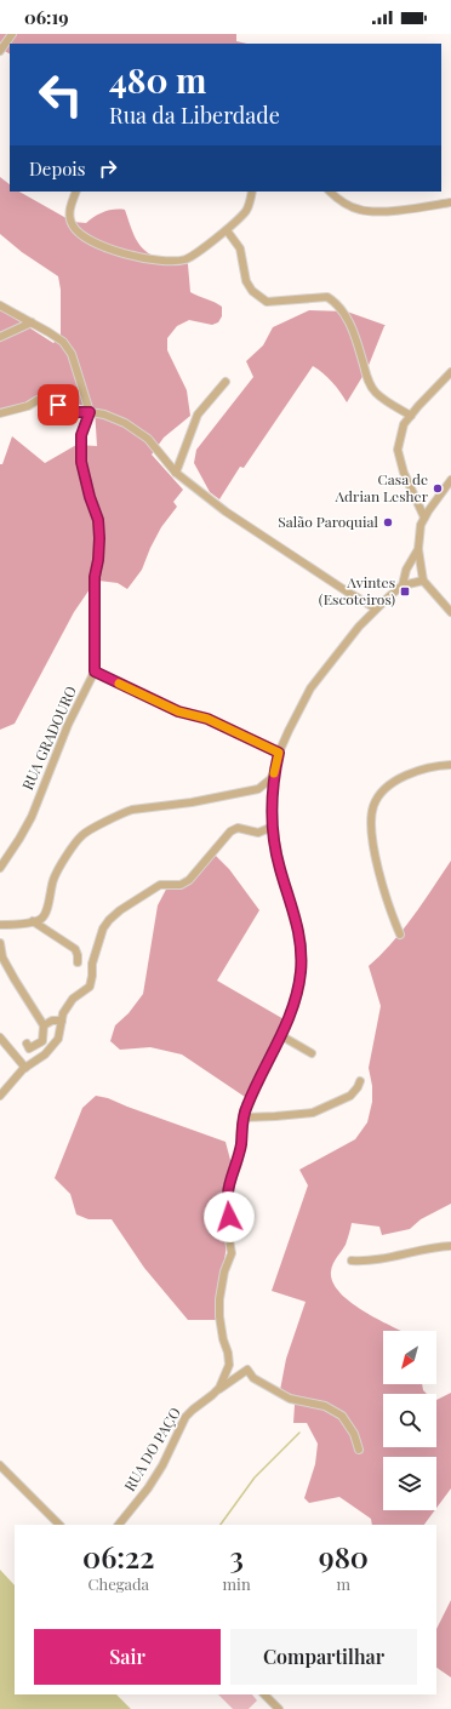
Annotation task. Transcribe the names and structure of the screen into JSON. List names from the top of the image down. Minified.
{"streets":{"street":["RUA GRADOURO","RUA DO PAÇO"]},"places":{"other":["Casa de Adrian Lesher","Salão Paroquial"],"transit":["Avintes (Escoteiros)"]},"north":"bottom left","page":{"status":"06:19","turn":["480 m","Rua da Liberdade"],"then":"Depois","eta":["06:22","Chegada","3","min","980","m"],"buttons":["Sair","Compartilhar"]}}
